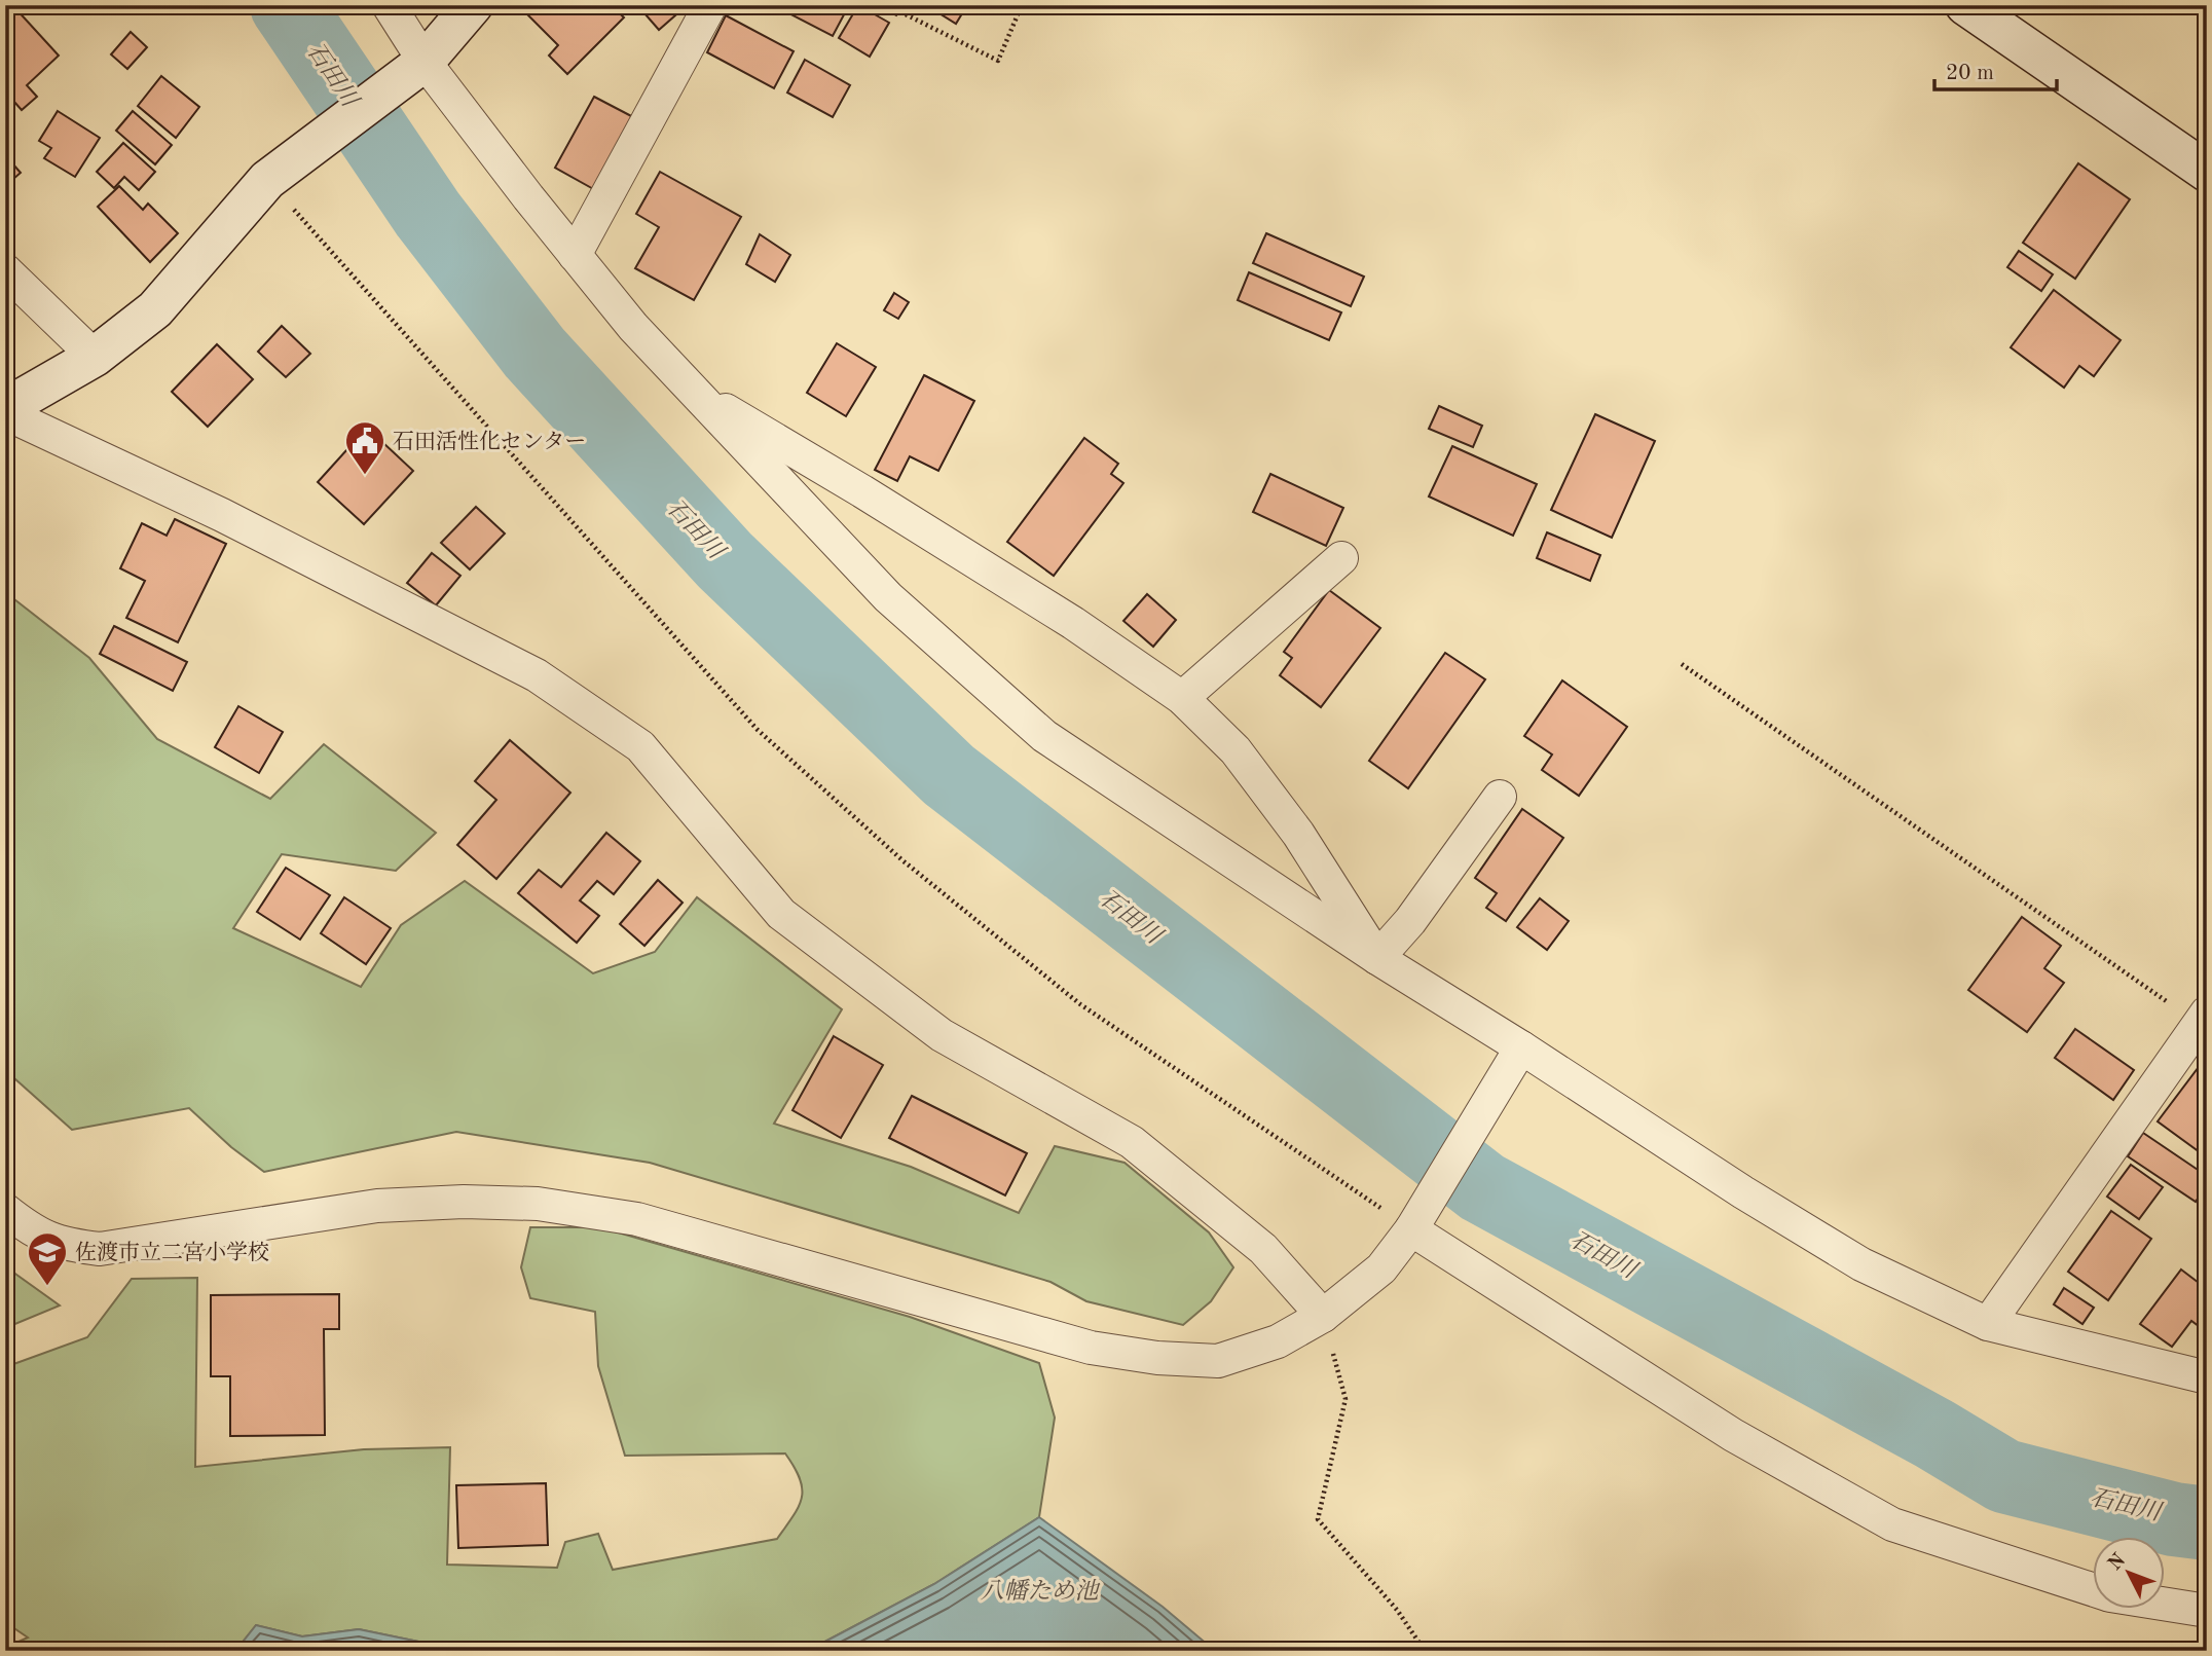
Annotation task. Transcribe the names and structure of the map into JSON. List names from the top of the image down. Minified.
{"water":["石田川","八幡ため池"],"places":{"public building":["石田活性化センター"],"school or university":["佐渡市立二宮小学校"]},"scale_bar":"20 m","north":"top left"}
